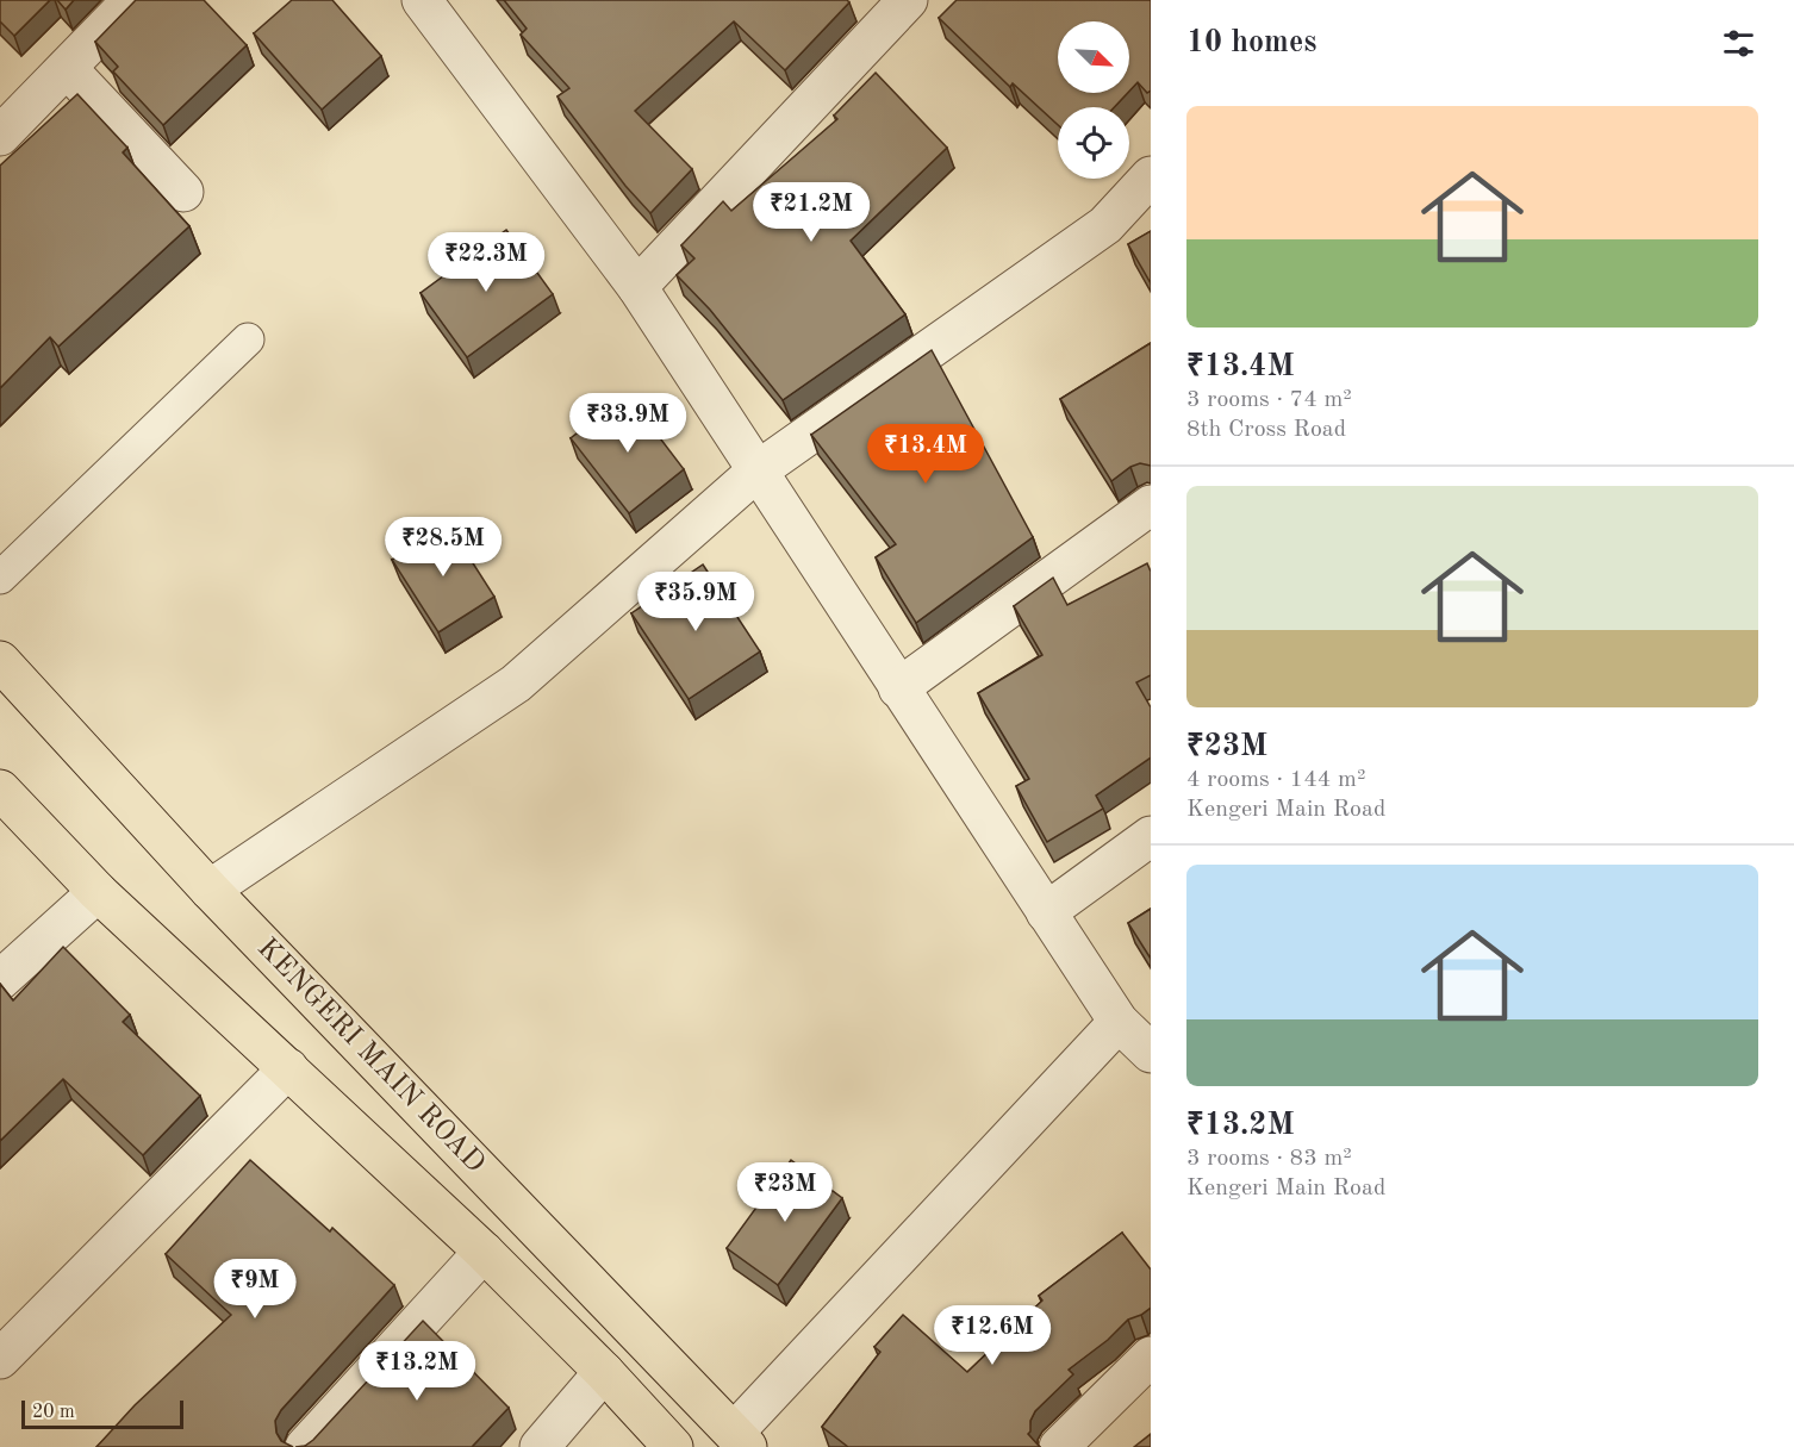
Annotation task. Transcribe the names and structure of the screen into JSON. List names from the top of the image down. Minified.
{"streets":{"main road":["KENGERI MAIN ROAD"]},"scale_bar":"20 m","north":"bottom right","page":{"heading":"10 homes","list":[{"name":"₹13.4M","note":"3 rooms · 74 m² · 8th Cross Road"},{"name":"₹23M","note":"4 rooms · 144 m² · Kengeri Main Road"},{"name":"₹13.2M","note":"3 rooms · 83 m² · Kengeri Main Road"}],"price":["₹21.2M","₹22.3M","₹33.9M","₹13.4M","₹28.5M","₹35.9M","₹23M","₹9M","₹12.6M","₹13.2M"],"scale":"20 m"}}
